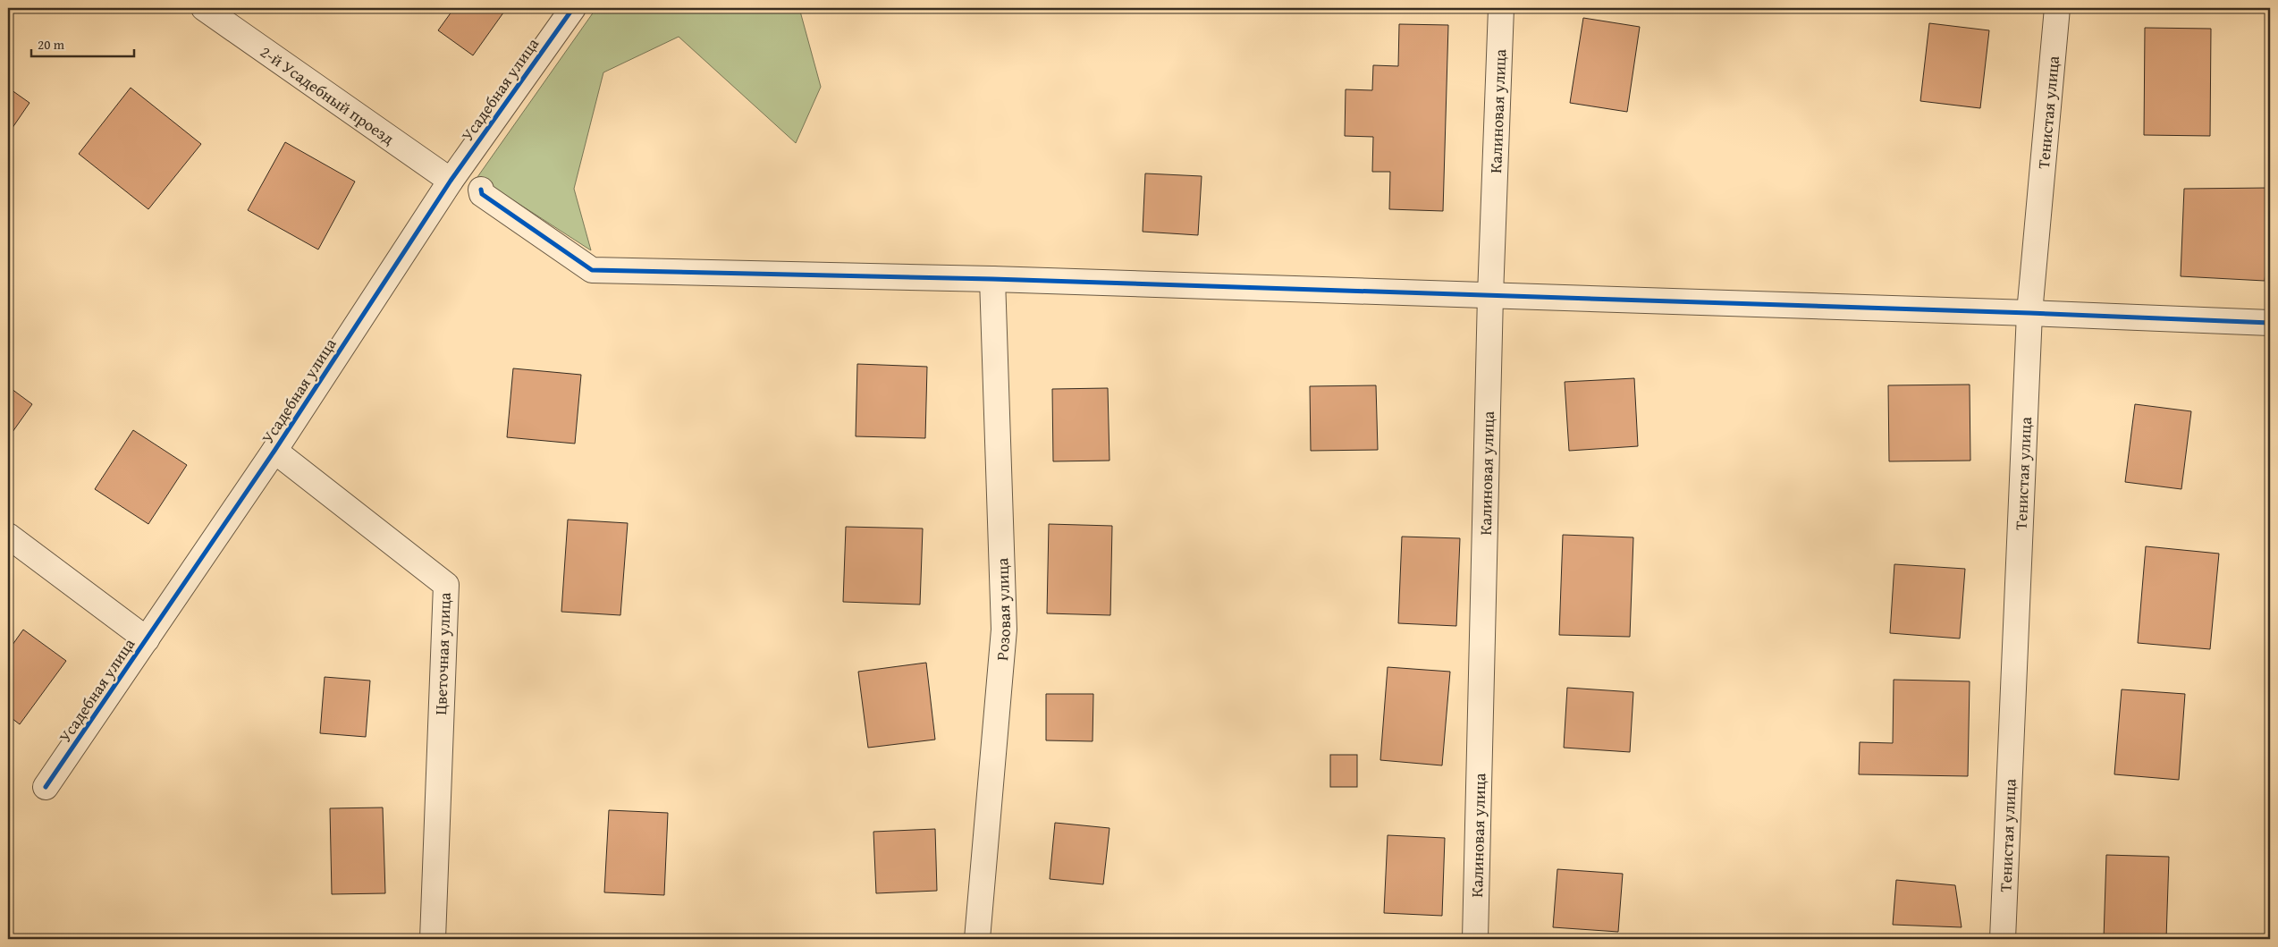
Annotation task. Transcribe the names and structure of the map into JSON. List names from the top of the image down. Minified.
{"streets":{"street":["Усадебная улица","2-й Усадебный проезд","Калиновая улица","Тенистая улица","Розовая улица","Цветочная улица"]},"crossings":[["Усадебная улица","2-й Усадебный проезд"],["Усадебная улица","Цветочная улица"]],"scale_bar":"20 m"}
